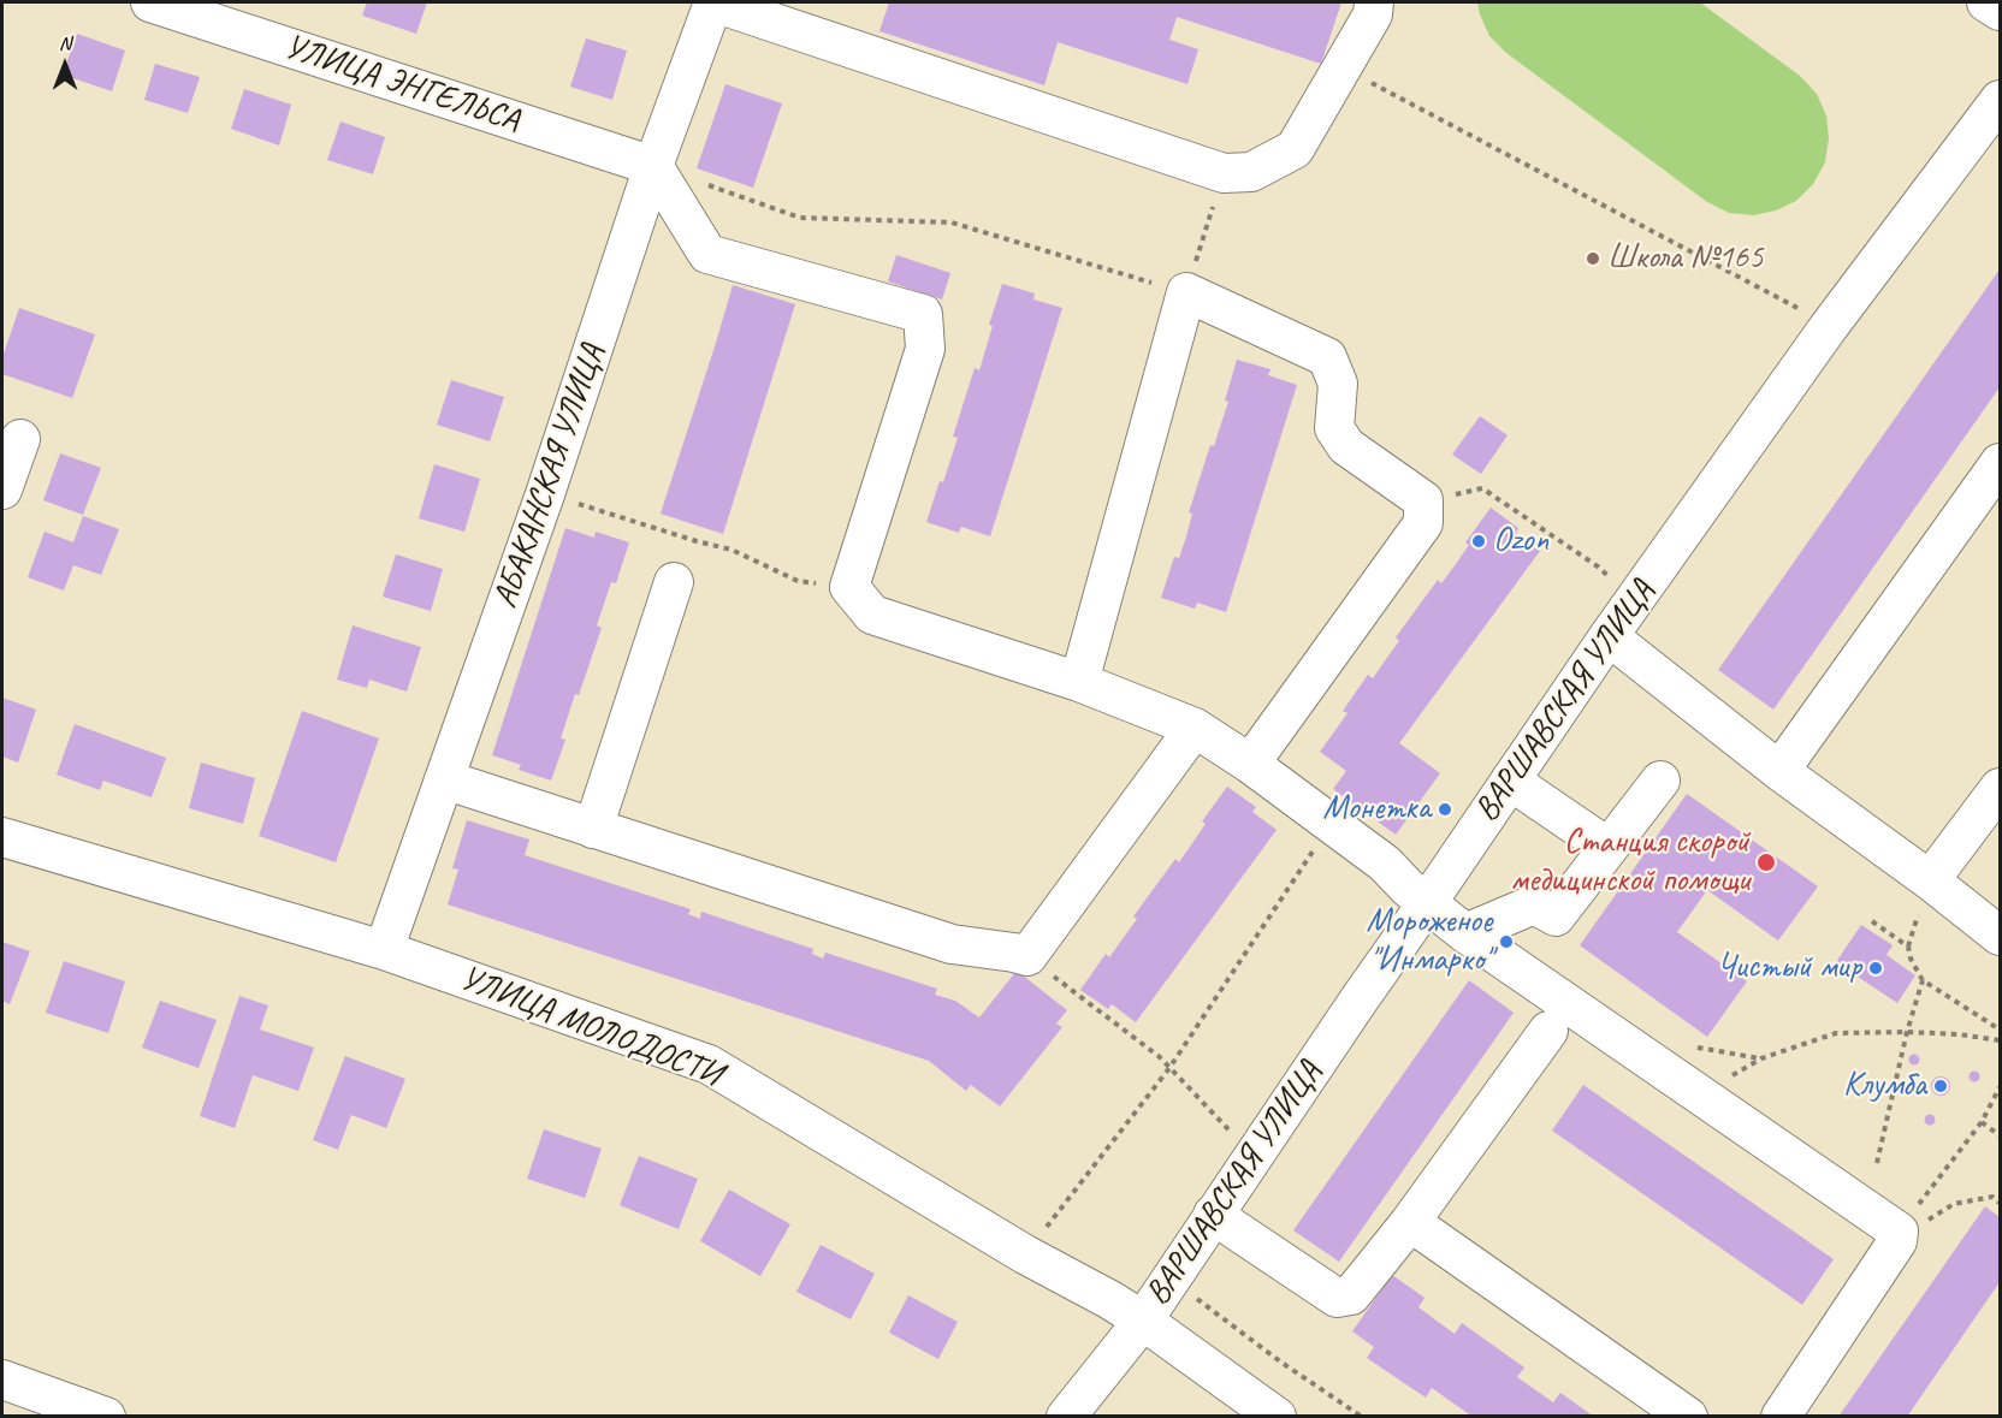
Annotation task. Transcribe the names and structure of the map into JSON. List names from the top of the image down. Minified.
{"streets":{"street":["УЛИЦА ЭНГЕЛЬСА","АБАКАНСКАЯ УЛИЦА","ВАРШАВСКАЯ УЛИЦА","УЛИЦА МОЛОДОСТИ"]},"crossings":[["УЛИЦА ЭНГЕЛЬСА","АБАКАНСКАЯ УЛИЦА"],["АБАКАНСКАЯ УЛИЦА","УЛИЦА МОЛОДОСТИ"],["ВАРШАВСКАЯ УЛИЦА","УЛИЦА МОЛОДОСТИ"]],"places":["Школа №165","Ozon","Монетка","Станция скорой медицинской помощи","Мороженое \"Инмарко\"","Чистый мир","Клумба"],"north":"top"}
